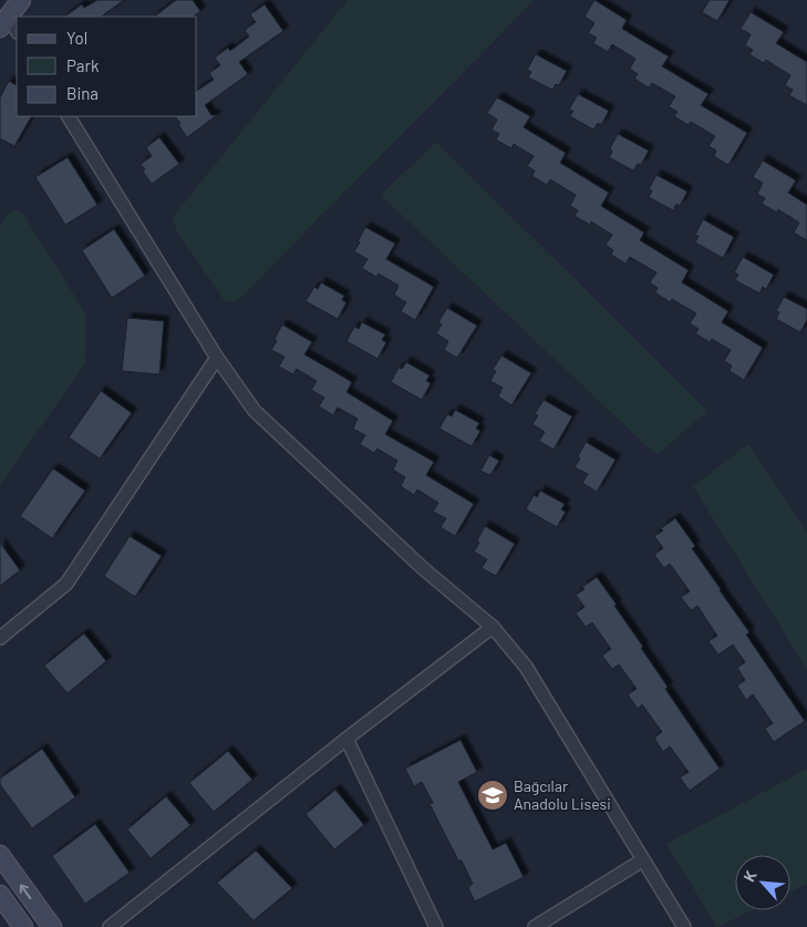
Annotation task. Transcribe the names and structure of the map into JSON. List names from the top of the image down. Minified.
{"places":{"school or university":["Bağcılar Anadolu Lisesi"]},"legend":["Yol","Park","Bina"],"north":"top left"}
